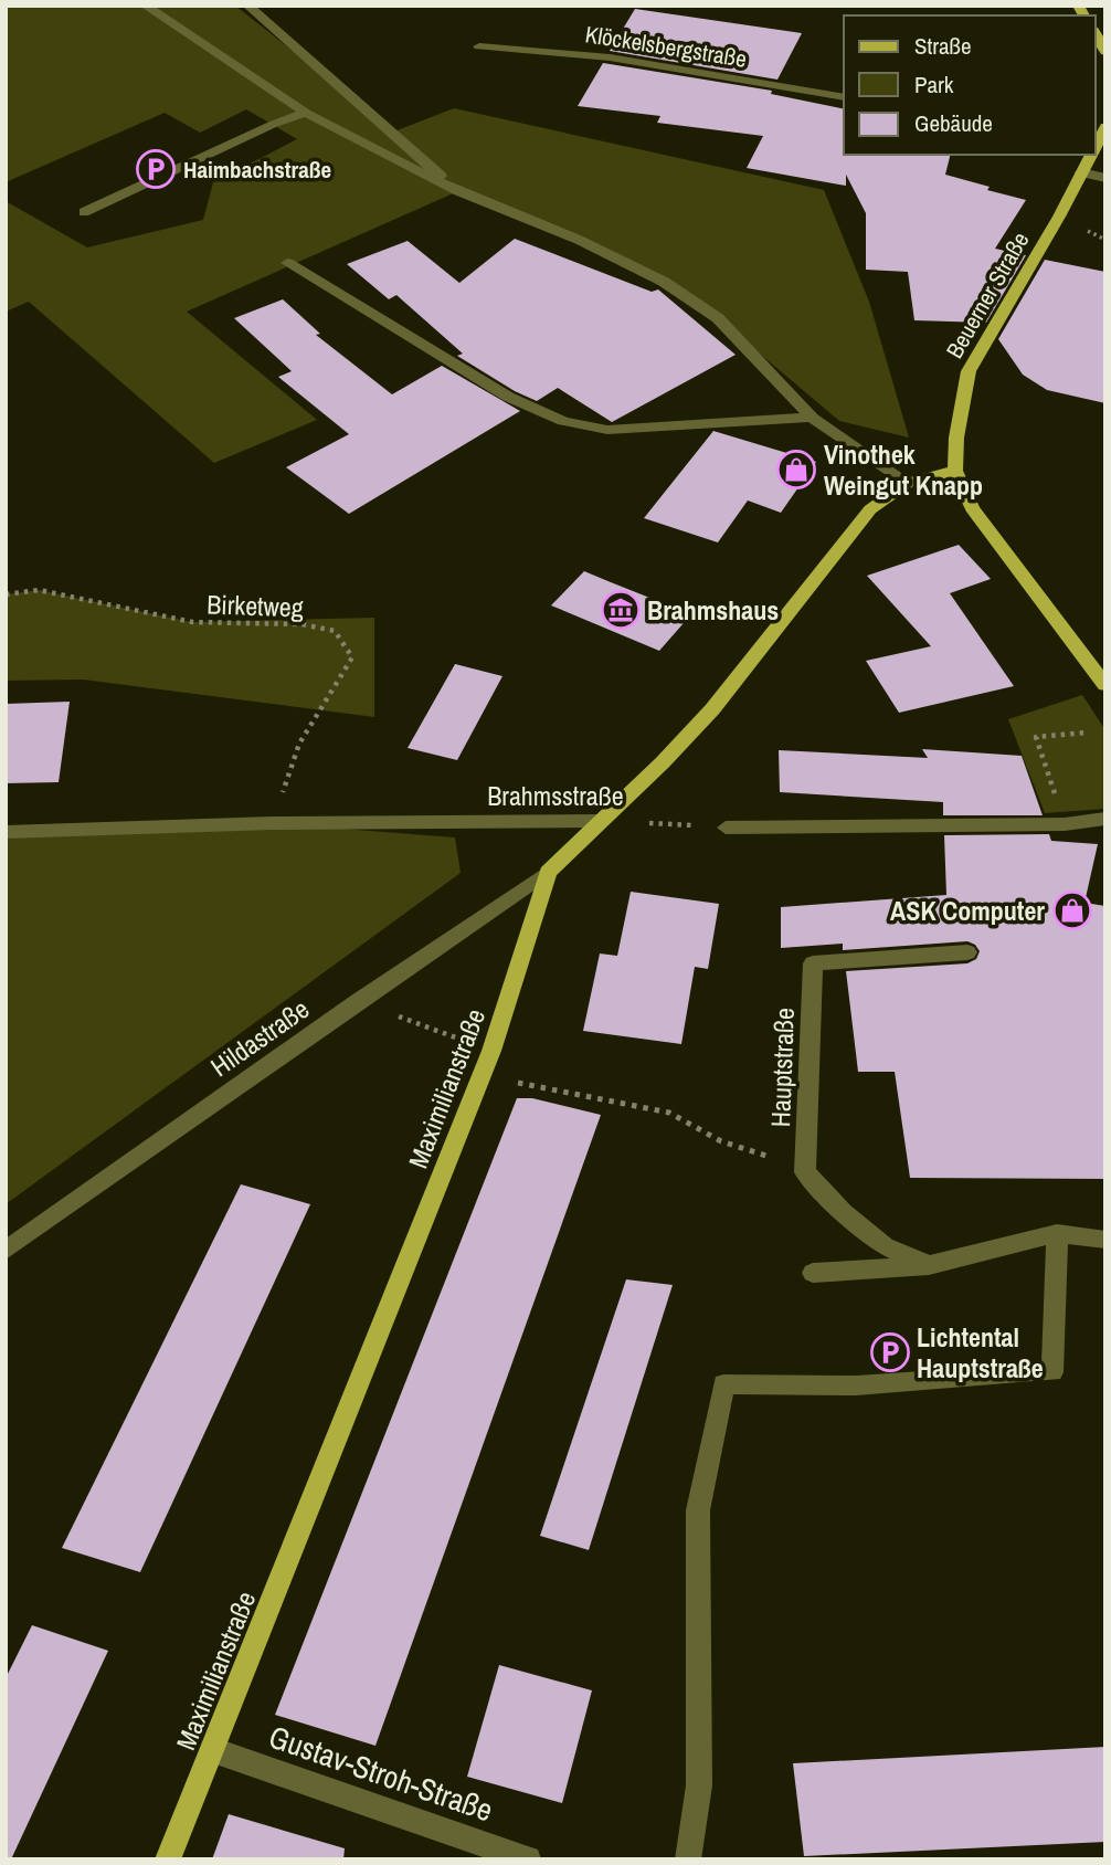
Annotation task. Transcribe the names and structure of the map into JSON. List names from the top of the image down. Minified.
{"streets":{"main road":["Beuerner Straße","Maximilianstraße"],"street":["Klöckelsbergstraße","Brahmsstraße","Hildastraße","Hauptstraße","Gustav-Stroh-Straße"],"path":["Birketweg"]},"crossings":[["Beuerner Straße","Maximilianstraße"],["Birketweg","Brahmsstraße"],["Brahmsstraße","Maximilianstraße"],["Hildastraße","Maximilianstraße"],["Maximilianstraße","Gustav-Stroh-Straße"]],"places":{"parking":["Haimbachstraße","Lichtental Hauptstraße"],"shop":["Vinothek Weingut Knapp","ASK Computer"],"museum":["Brahmshaus"]},"legend":["Straße","Park","Gebäude"]}
